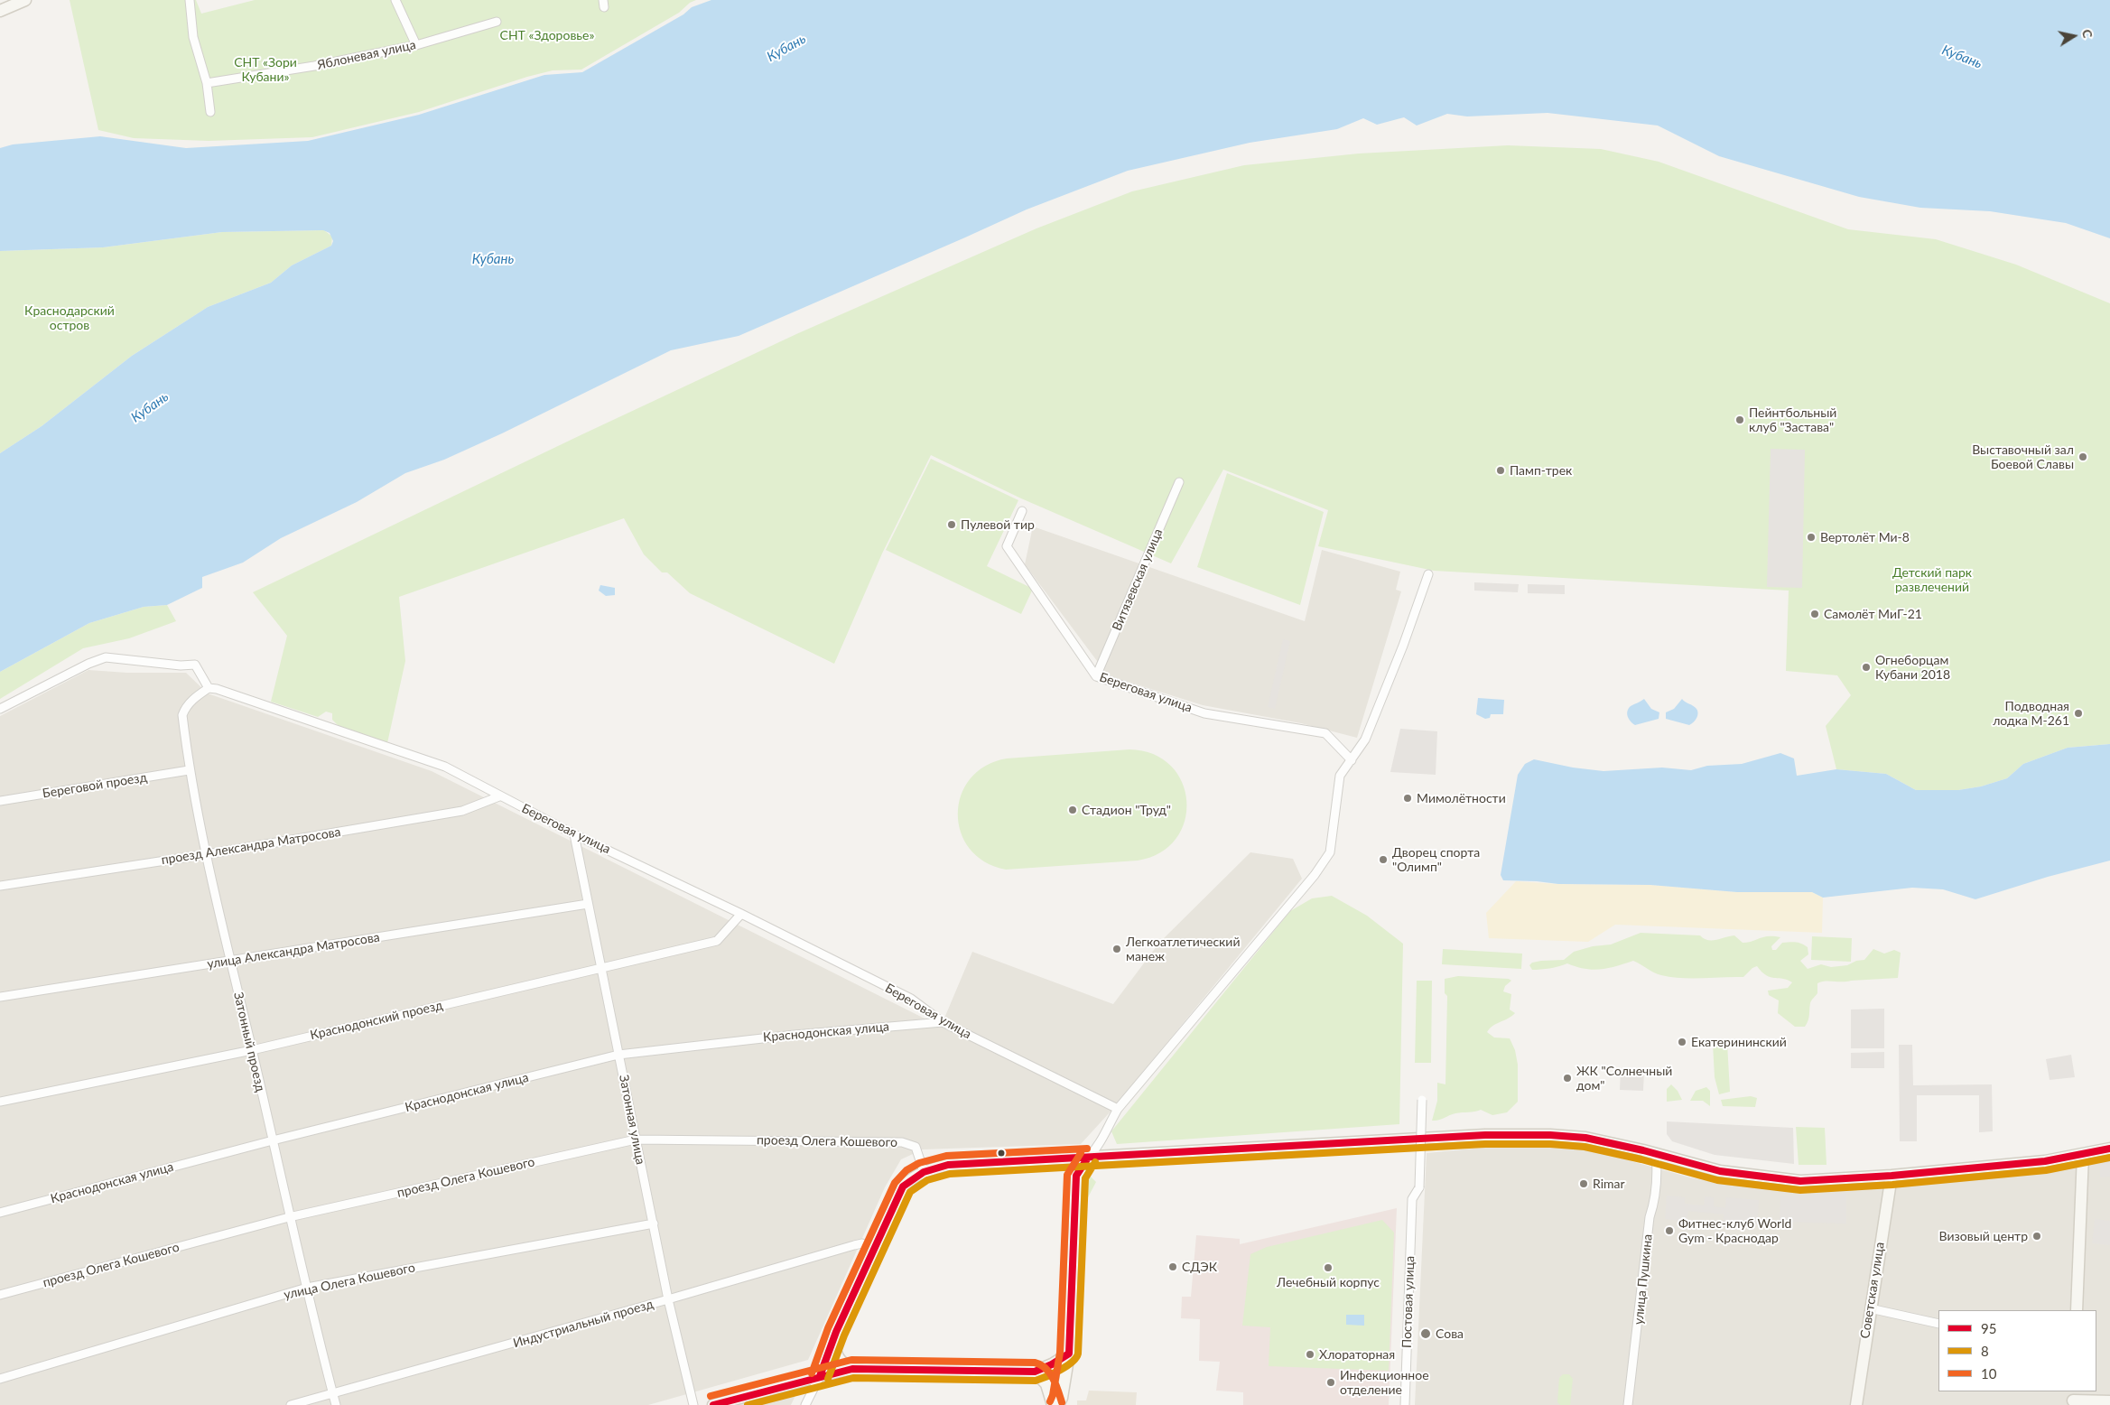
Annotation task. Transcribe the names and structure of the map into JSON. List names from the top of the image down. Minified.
{"streets":{"main road":["Советская улица"],"street":["Яблоневая улица","Витязевская улица","Береговая улица","Береговой проезд","проезд Александра Матросова","улица Александра Матросова","Краснодонский проезд","Краснодонская улица","Затонный проезд","Затонная улица","проезд Олега Кошевого","улица Пушкина","улица Олега Кошевого","Постовая улица","Индустриальный проезд"]},"crossings":[["Витязевская улица","Береговая улица"],["Береговая улица","проезд Александра Матросова"],["Береговая улица","Краснодонский проезд"],["Береговая улица","Краснодонская улица"],["Береговая улица","Затонный проезд"],["Береговая улица","Затонная улица"],["Береговой проезд","Затонный проезд"],["проезд Александра Матросова","Затонный проезд"],["улица Александра Матросова","Затонный проезд"],["улица Александра Матросова","Затонная улица"],["Краснодонский проезд","Затонный проезд"],["Краснодонский проезд","Затонная улица"],["Краснодонская улица","Затонный проезд"],["Краснодонская улица","Затонная улица"],["Затонный проезд","проезд Олега Кошевого"],["Затонный проезд","улица Олега Кошевого"],["Затонный проезд","Индустриальный проезд"],["Затонная улица","проезд Олега Кошевого"],["Затонная улица","улица Олега Кошевого"],["Затонная улица","Индустриальный проезд"]],"water":["Кубань"],"parks":["СНТ «Здоровье»","СНТ «Зори Кубани»","Краснодарский остров","Детский парк развлечений"],"places":["Пейнтбольный клуб \"Застава\"","Выставочный зал Боевой Славы","Памп-трек","Пулевой тир","Вертолёт Ми-8","Самолёт МиГ-21","Огнеборцам Кубани 2018","Подводная лодка М-261","Мимолётности","Стадион \"Труд\"","Дворец спорта \"Олимп\"","Легкоатлетический манеж","Екатерининский","ЖК \"Солнечный дом\"","Rimar","Фитнес-клуб World Gym - Краснодар","Визовый центр","СДЭК","Лечебный корпус","Сова","Хлораторная","Инфекционное отделение"],"lines":["transit line 95","transit line 8","transit line 10"],"legend":["95","8","10"],"north":"right"}
